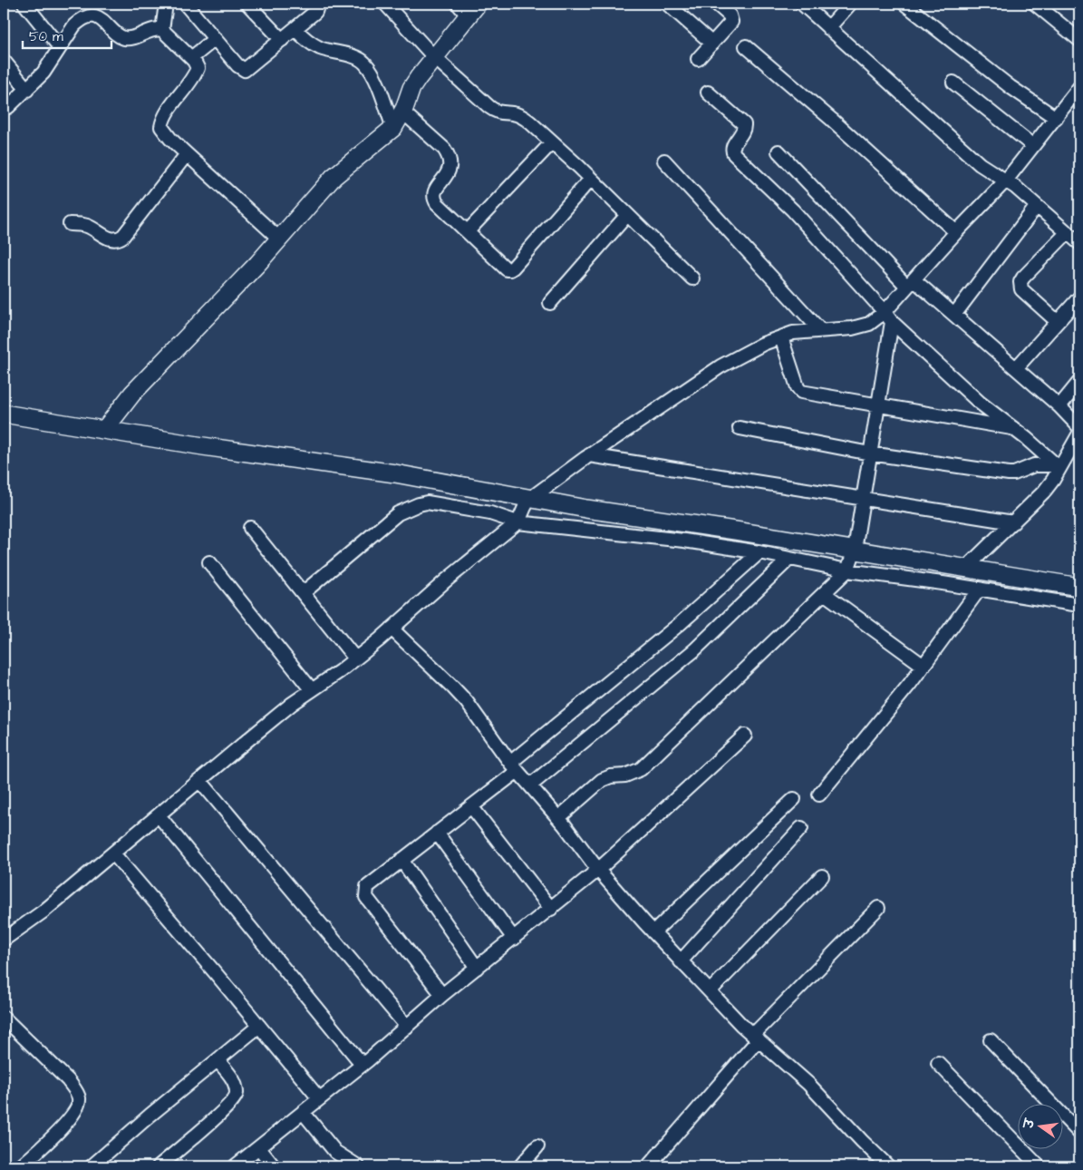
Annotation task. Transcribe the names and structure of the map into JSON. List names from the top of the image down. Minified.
{"scale_bar":"50 m","north":"left"}
